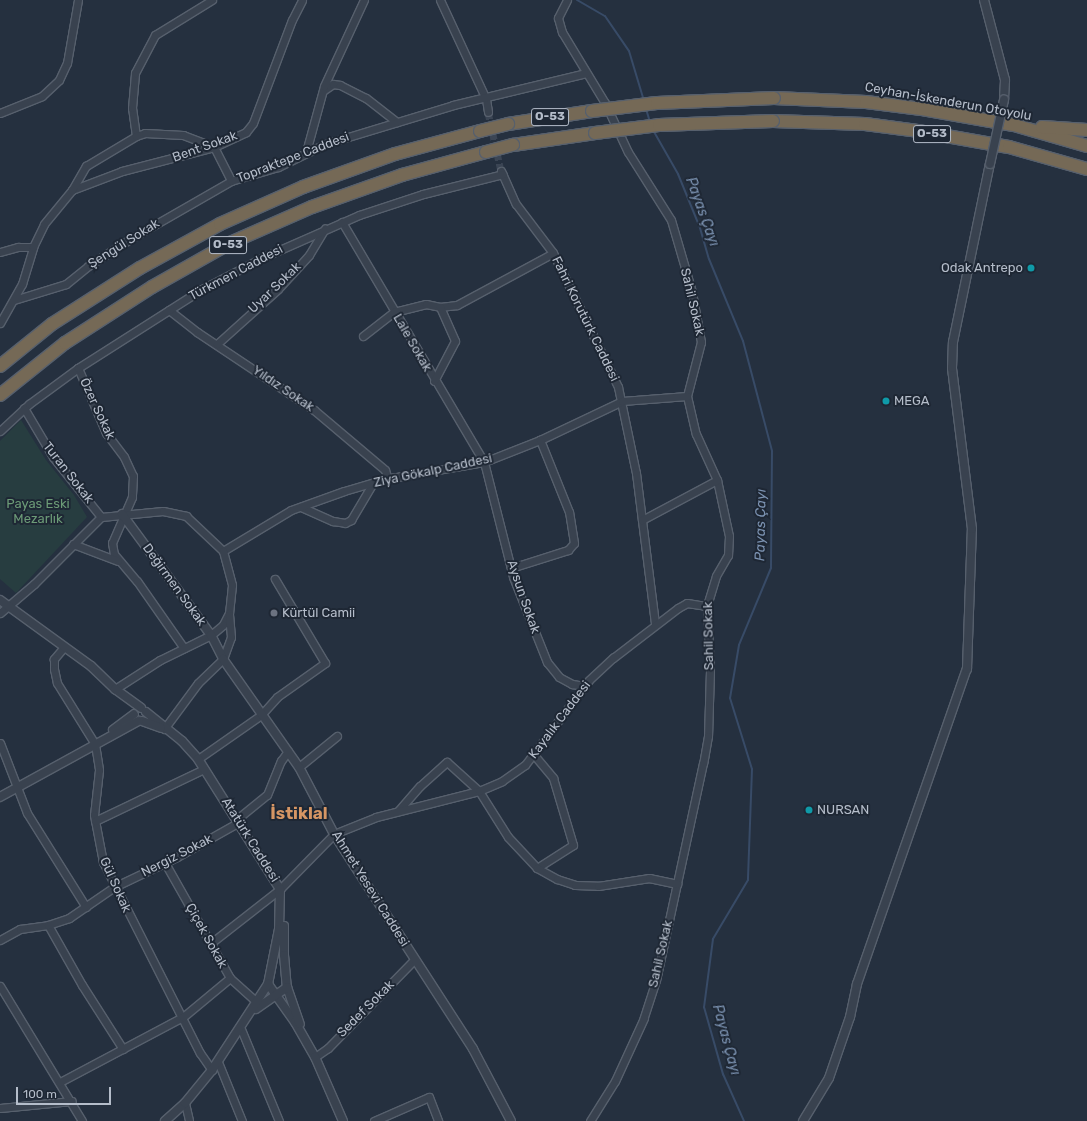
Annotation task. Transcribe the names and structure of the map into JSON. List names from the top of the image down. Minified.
{"streets":{"highway":["Ceyhan-İskenderun Otoyolu","O-53"],"street":["Bent Sokak","Topraktepe Caddesi","Şengül Sokak","Türkmen Caddesi","Uyar Sokak","Sahil Sokak","Fahri Korutürk Caddesi","Lale Sokak","Yıldız Sokak","Özer Sokak","Ziya Gökalp Caddesi","Turan Sokak","Değirmen Sokak","Aysun Sokak","Kayalık Caddesi","Atatürk Caddesi","Nergiz Sokak","Gül Sokak","Ahmet Yesevi Caddesi","Çiçek Sokak","Sedef Sokak"]},"crossings":[["Bent Sokak","Topraktepe Caddesi"],["Topraktepe Caddesi","Şengül Sokak"],["Topraktepe Caddesi","Sahil Sokak"],["Türkmen Caddesi","Uyar Sokak"],["Türkmen Caddesi","Fahri Korutürk Caddesi"],["Türkmen Caddesi","Lale Sokak"],["Türkmen Caddesi","Yıldız Sokak"],["Türkmen Caddesi","Özer Sokak"],["Türkmen Caddesi","Turan Sokak"],["Uyar Sokak","Yıldız Sokak"],["Sahil Sokak","Kayalık Caddesi"],["Fahri Korutürk Caddesi","Ziya Gökalp Caddesi"],["Fahri Korutürk Caddesi","Kayalık Caddesi"],["Lale Sokak","Ziya Gökalp Caddesi"],["Lale Sokak","Aysun Sokak"],["Yıldız Sokak","Ziya Gökalp Caddesi"],["Özer Sokak","Değirmen Sokak"],["Ziya Gökalp Caddesi","Aysun Sokak"],["Değirmen Sokak","Ahmet Yesevi Caddesi"],["Aysun Sokak","Kayalık Caddesi"],["Kayalık Caddesi","Atatürk Caddesi"],["Kayalık Caddesi","Ahmet Yesevi Caddesi"],["Kayalık Caddesi","Çiçek Sokak"],["Atatürk Caddesi","Nergiz Sokak"],["Nergiz Sokak","Gül Sokak"],["Nergiz Sokak","Ahmet Yesevi Caddesi"],["Nergiz Sokak","Çiçek Sokak"],["Ahmet Yesevi Caddesi","Sedef Sokak"]],"districts":["İstiklal"],"water":["Payas Çayı"],"parks":["Payas Eski Mezarlık"],"places":["Odak Antrepo","MEGA","Kürtül Camii","NURSAN"],"scale_bar":"100 m"}
